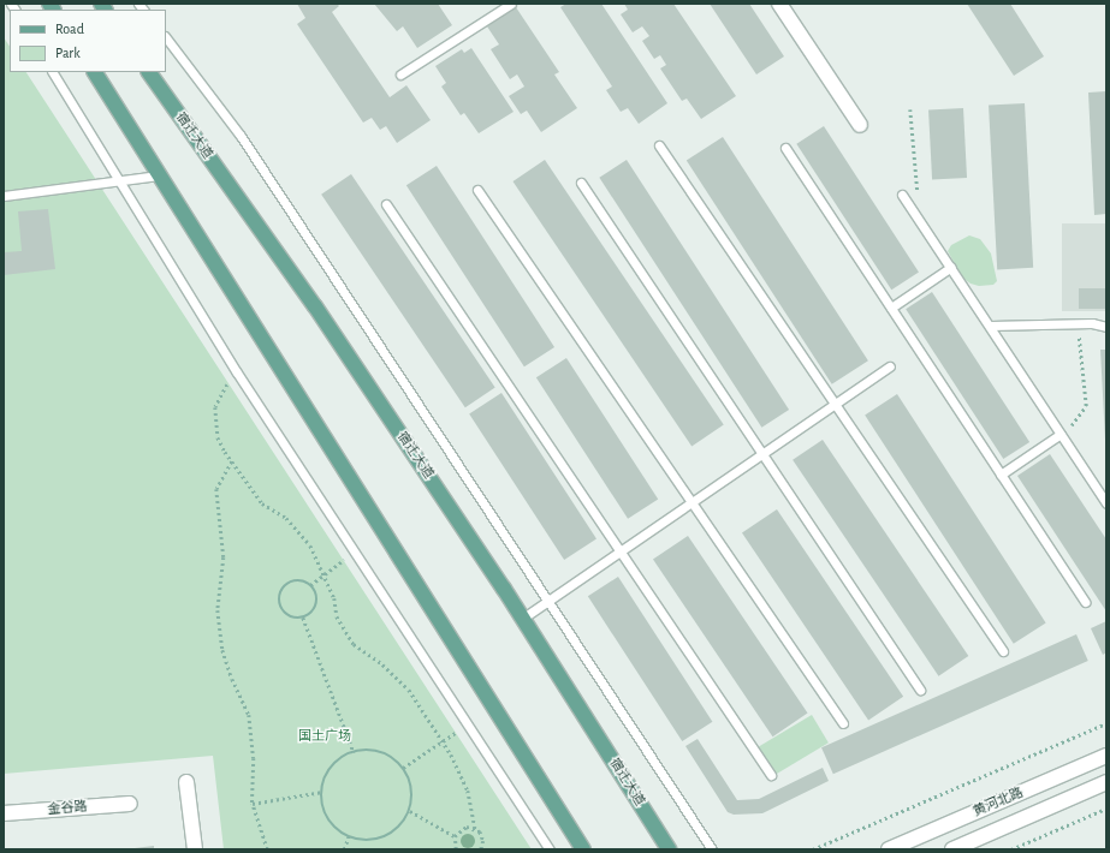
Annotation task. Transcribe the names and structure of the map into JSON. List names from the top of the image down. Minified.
{"streets":{"main road":["宿迁大道","黄河北路","金谷路"]},"parks":["国土广场"],"legend":["Road","Park"]}
